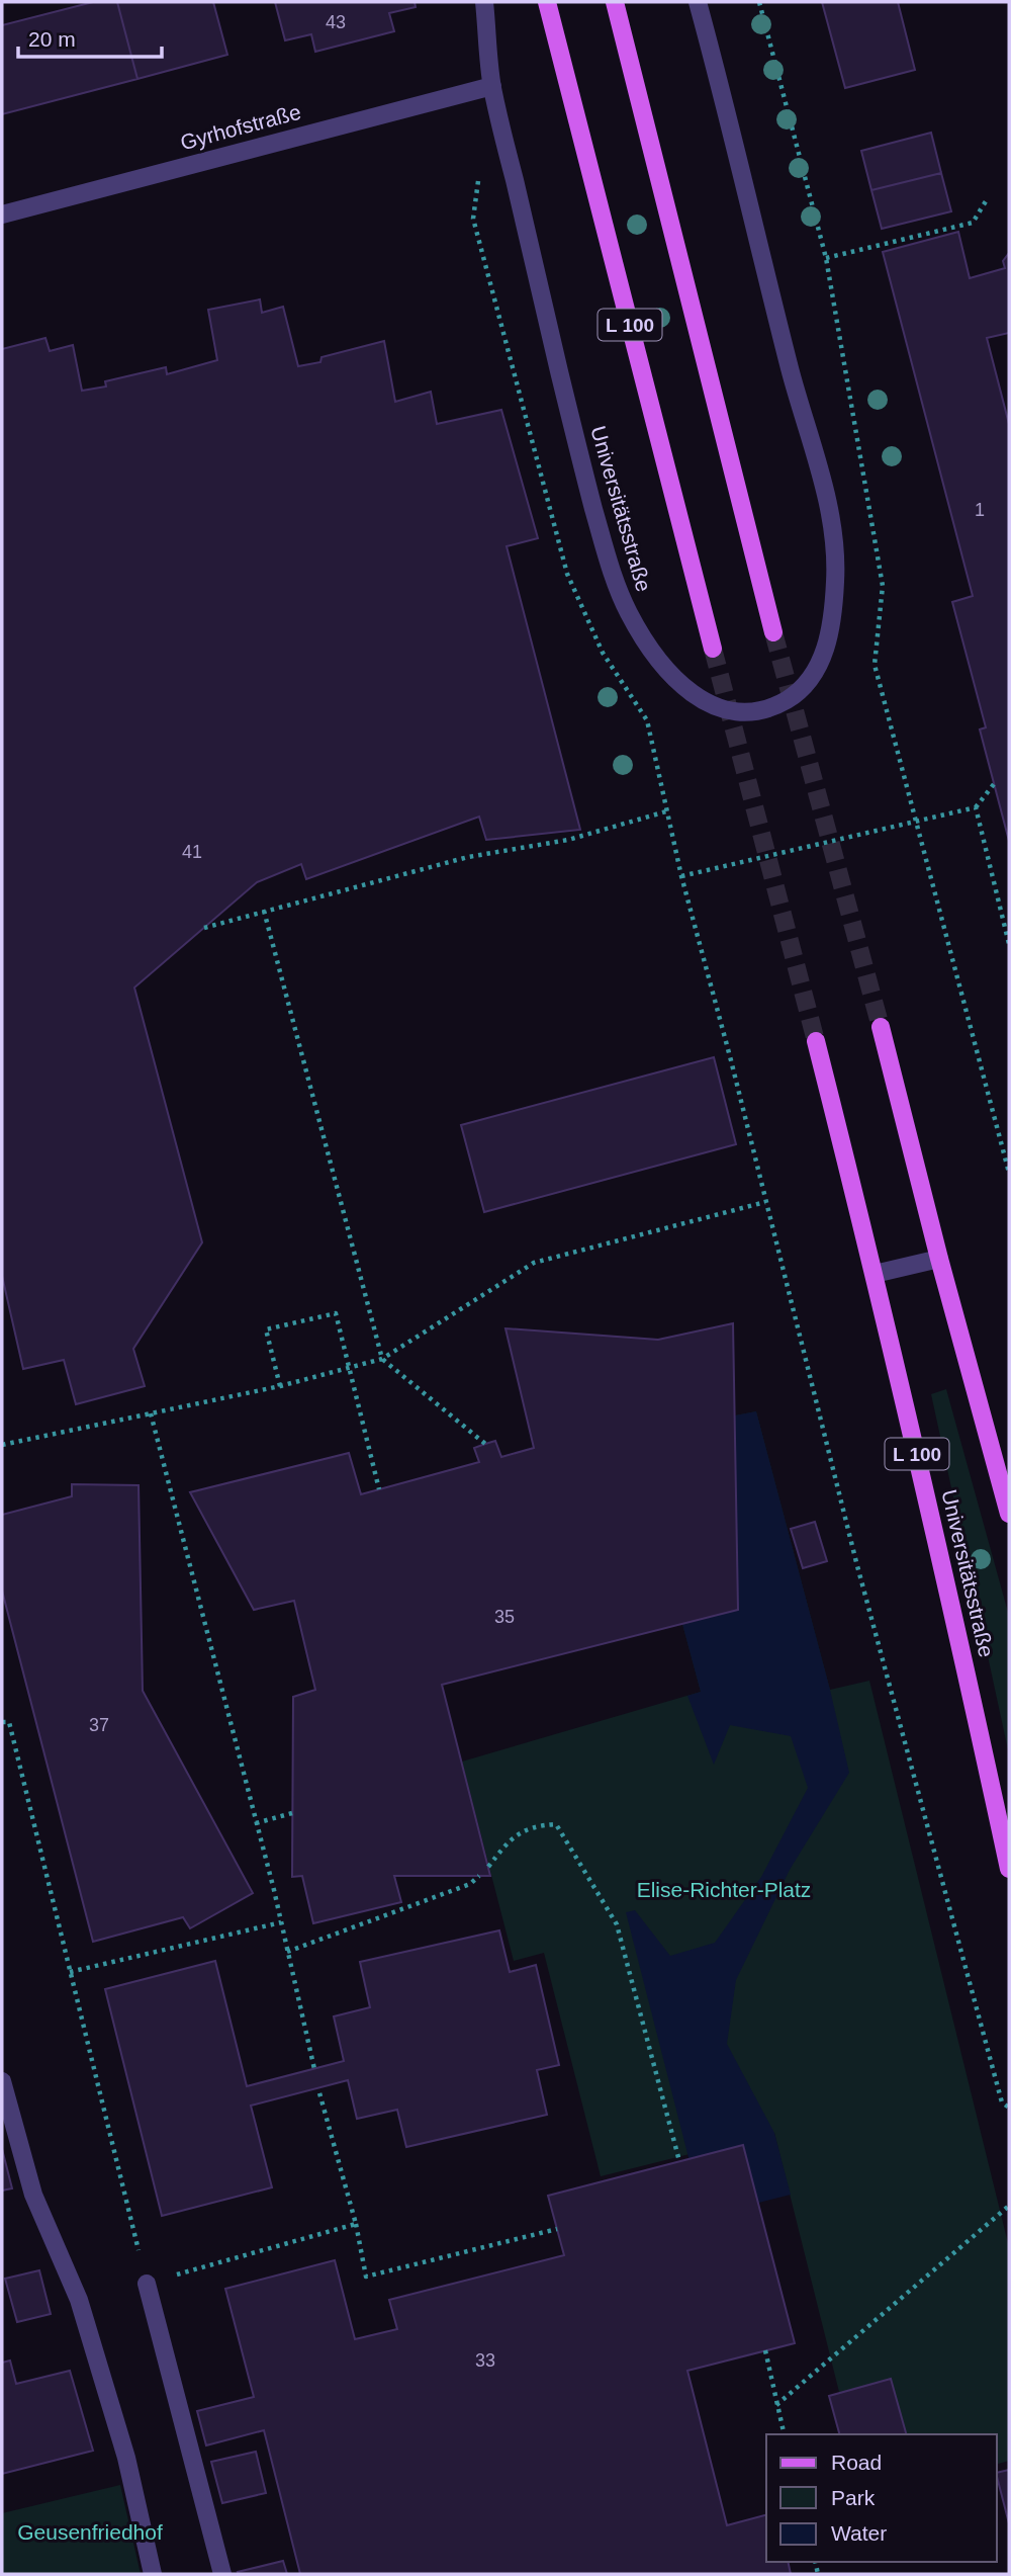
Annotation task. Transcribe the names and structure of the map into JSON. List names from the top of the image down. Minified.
{"streets":{"main road":["L 100","Universitätsstraße"],"street":["Gyrhofstraße"]},"crossings":[["Gyrhofstraße","Universitätsstraße"]],"parks":["Elise-Richter-Platz","Geusenfriedhof"],"house_numbers":["43","1","41","35","37","33"],"legend":["Road","Park","Water"],"scale_bar":"20 m"}
